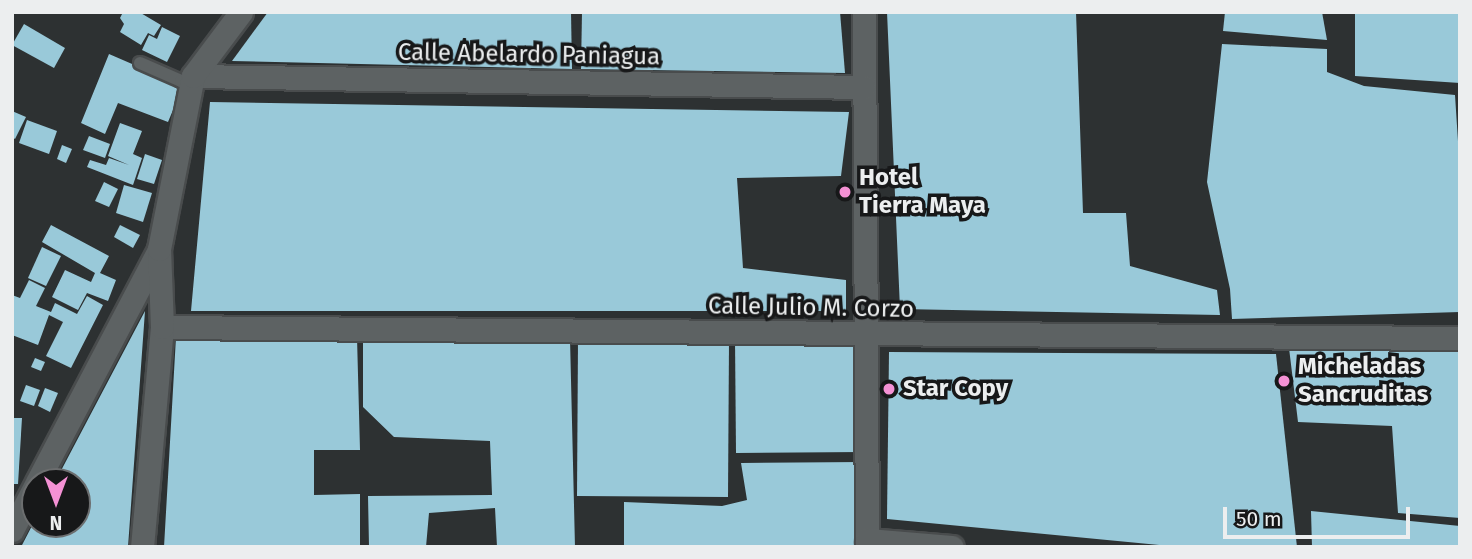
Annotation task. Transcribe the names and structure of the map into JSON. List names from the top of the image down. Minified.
{"streets":{"street":["Calle Abelardo Paniagua","Calle Julio M. Corzo"]},"places":["Hotel Tierra Maya","Micheladas Sancruditas","Star Copy"],"scale_bar":"50 m","north":"bottom"}
